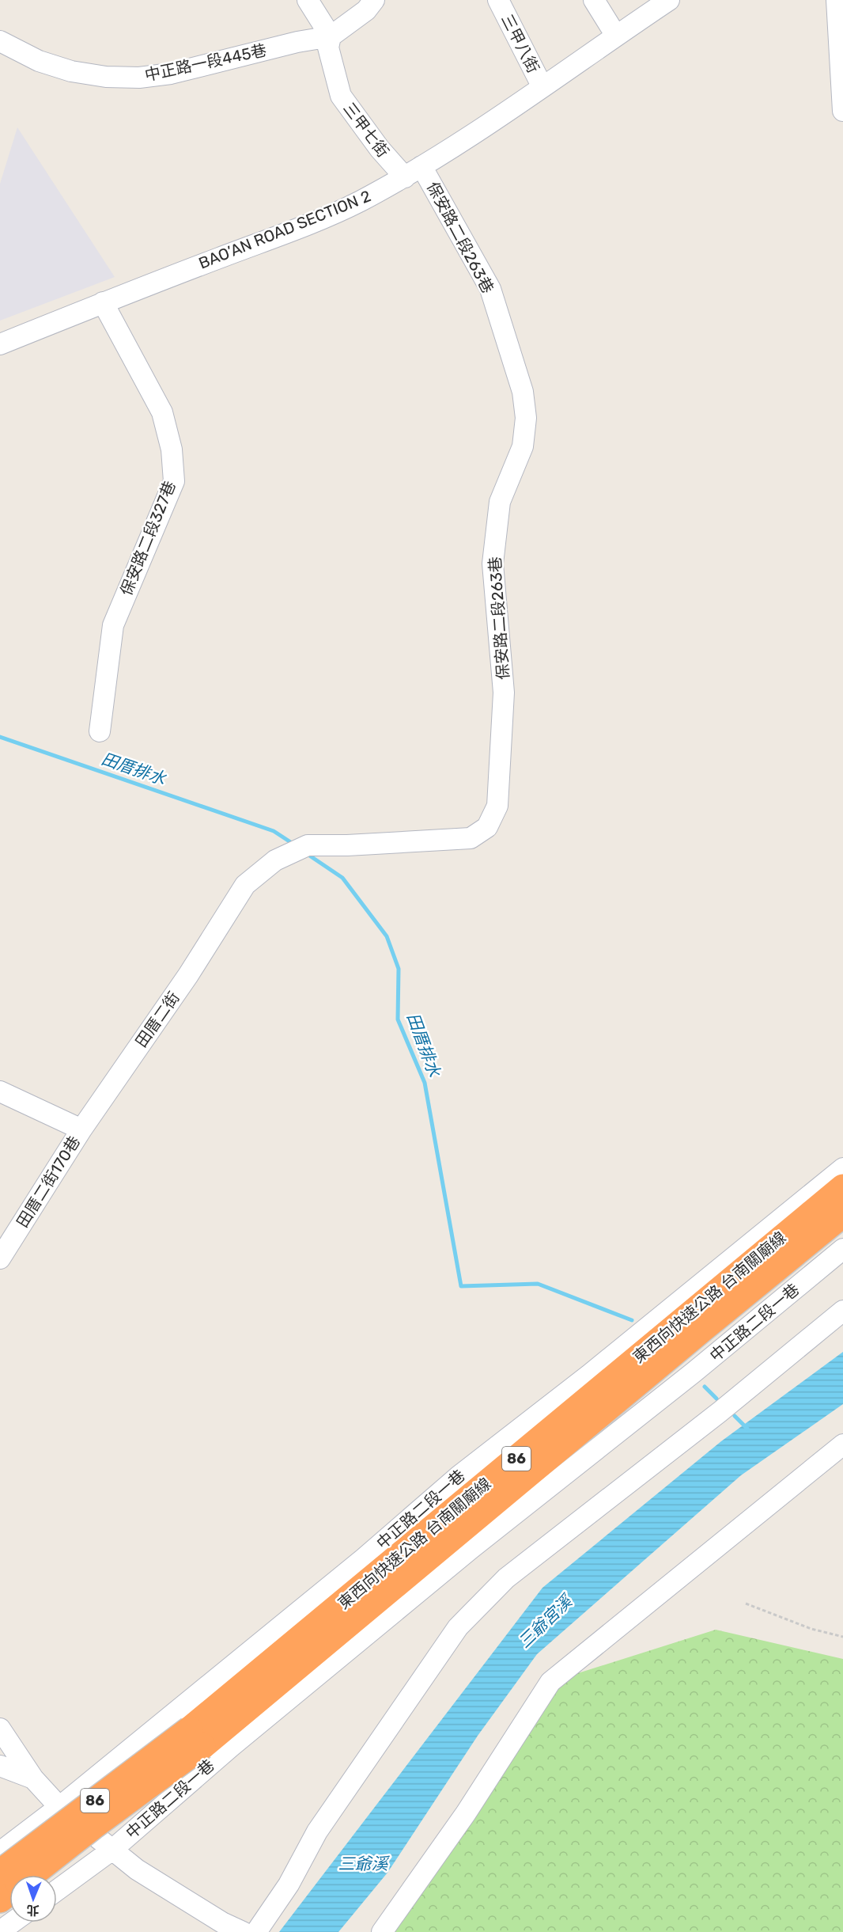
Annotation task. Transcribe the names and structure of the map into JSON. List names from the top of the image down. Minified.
{"streets":{"highway":["東西向快速公路 台南關廟線","86"],"street":["三甲八街","中正路一段445巷","三甲七街","BAO’AN ROAD SECTION 2","保安路二段263巷","保安路二段327巷","田厝二街","田厝二街170巷","中正路二段一巷"]},"crossings":[["三甲八街","BAO’AN ROAD SECTION 2"],["中正路一段445巷","三甲七街"],["三甲七街","BAO’AN ROAD SECTION 2"],["BAO’AN ROAD SECTION 2","保安路二段263巷"],["BAO’AN ROAD SECTION 2","保安路二段327巷"],["保安路二段263巷","田厝二街"],["田厝二街","田厝二街170巷"]],"water":["田厝排水","三爺宮溪","三爺溪"],"north":"bottom"}
